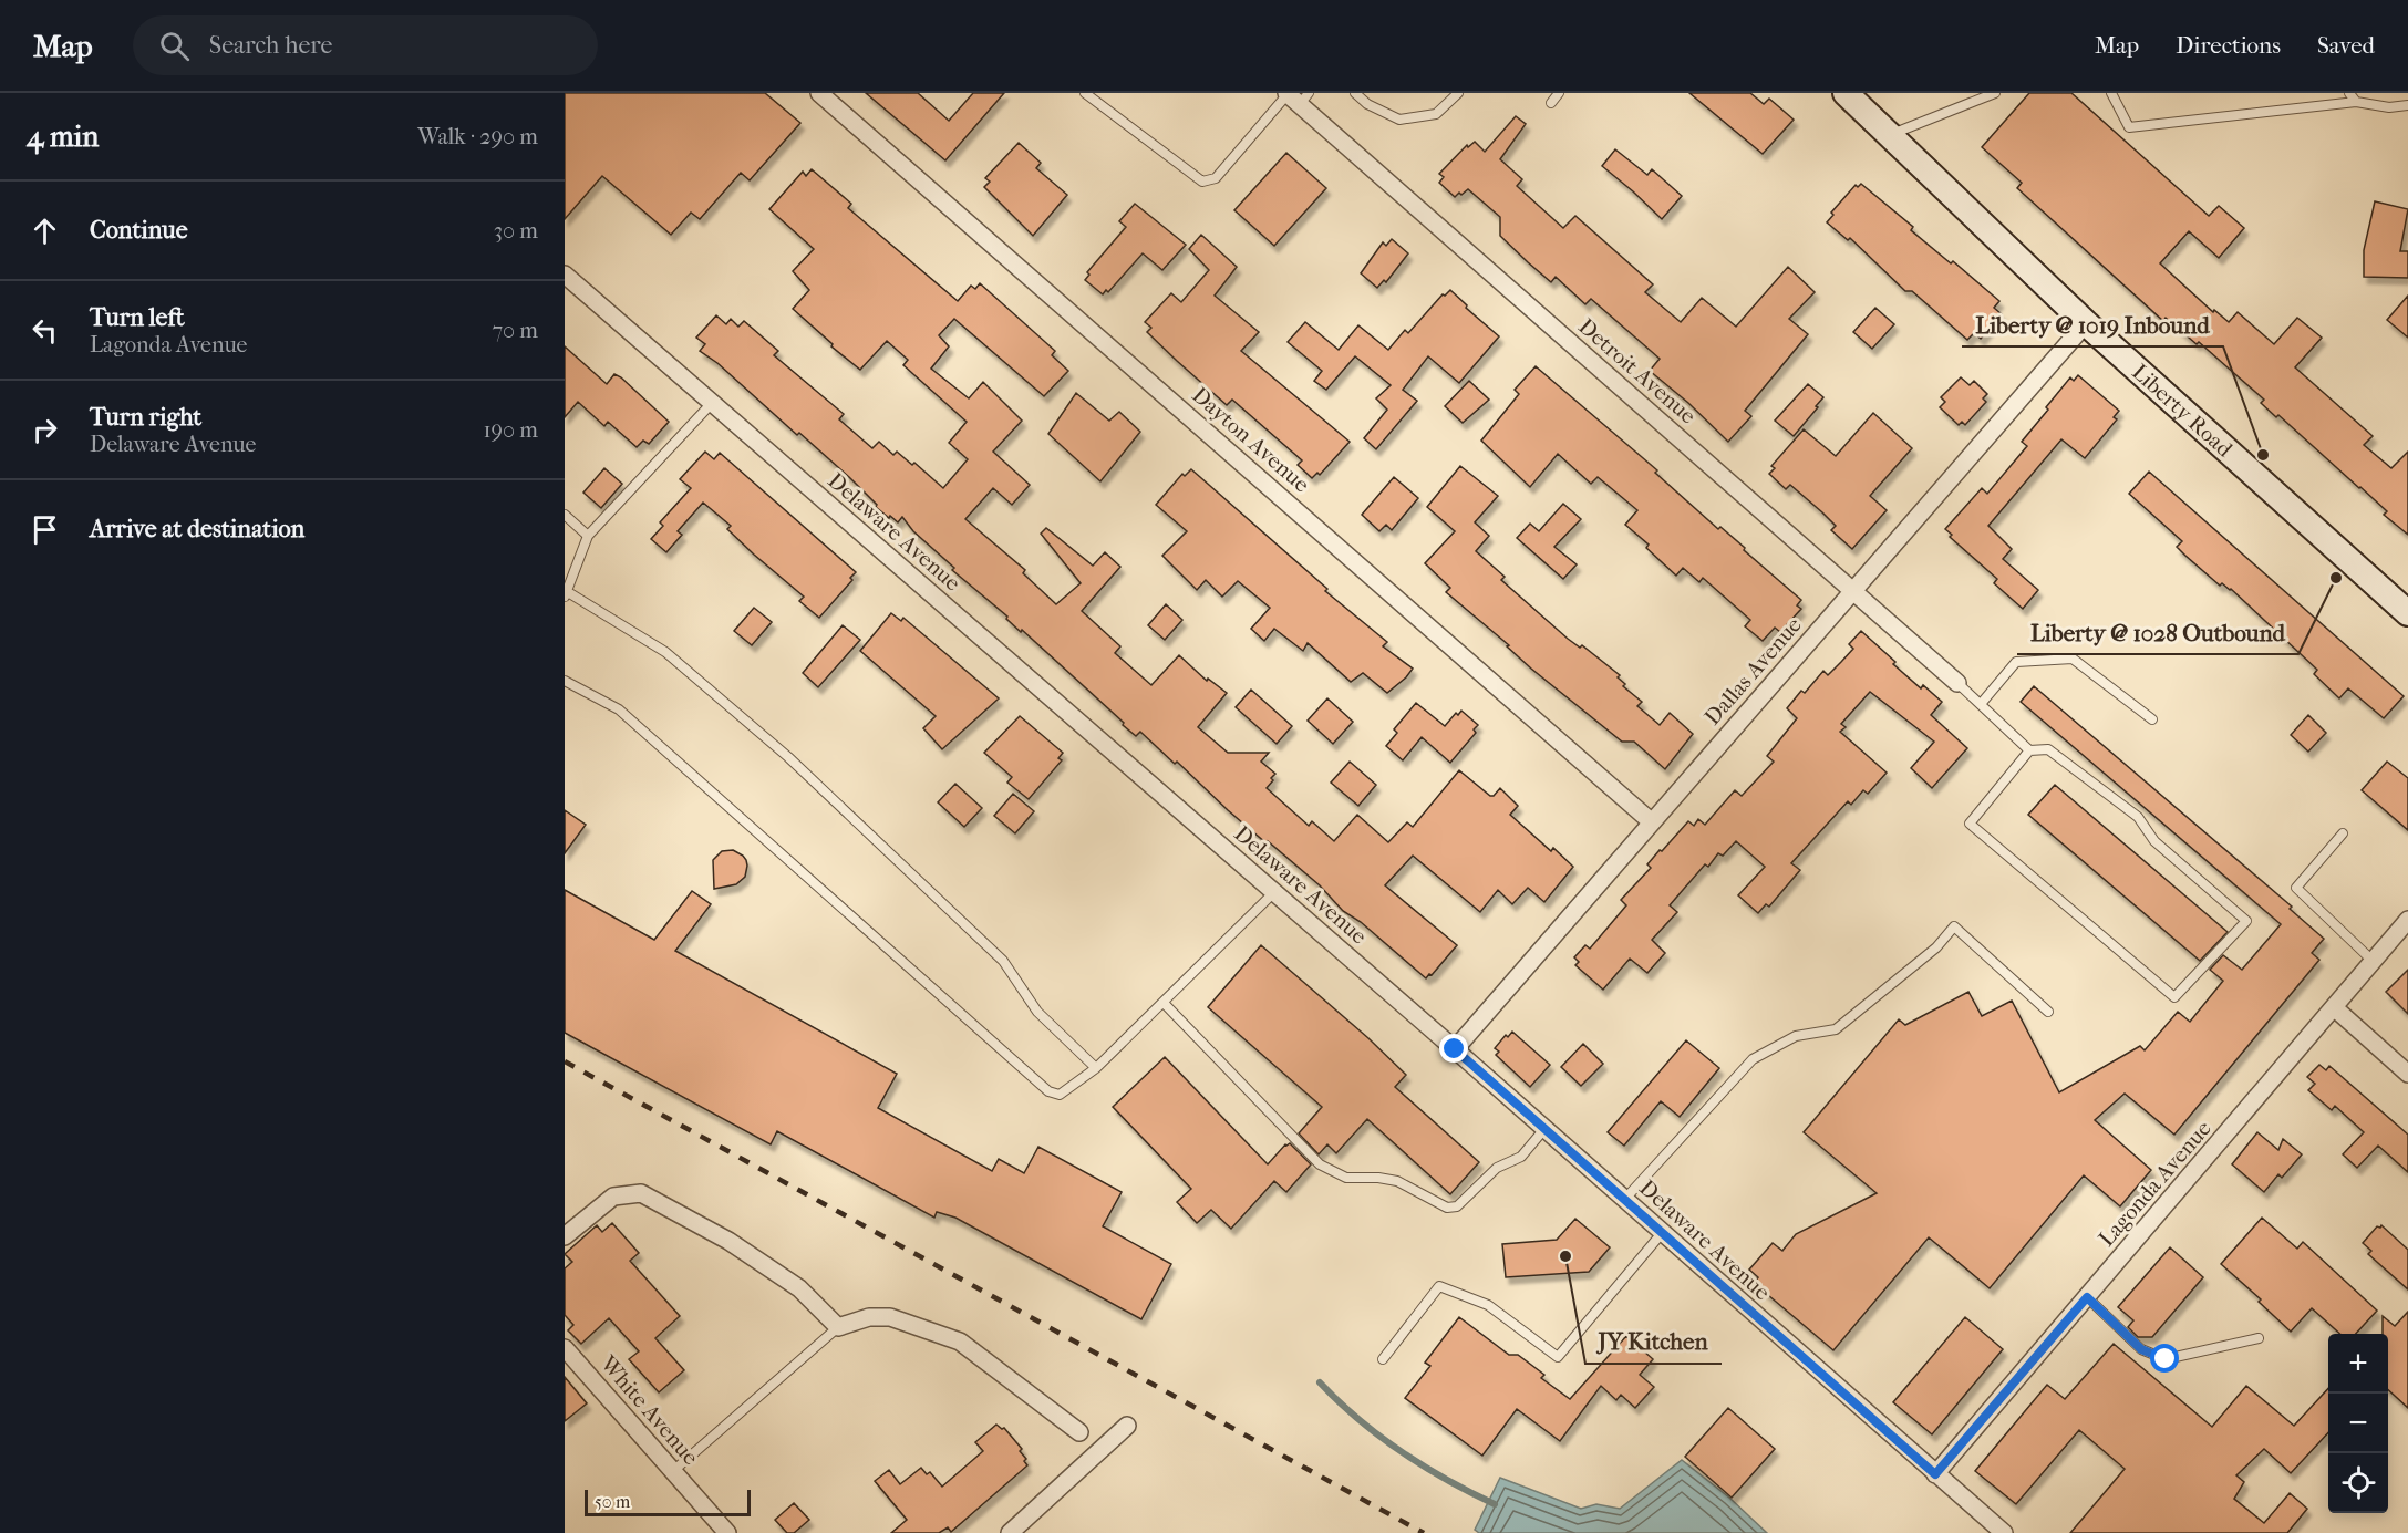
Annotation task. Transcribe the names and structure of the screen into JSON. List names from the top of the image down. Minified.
{"streets":{"main road":["Liberty Road"],"street":["Detroit Avenue","Dayton Avenue","Delaware Avenue","Dallas Avenue","Lagonda Avenue","White Avenue"]},"crossings":[["Detroit Avenue","Dallas Avenue"],["Liberty Road","Dallas Avenue"],["Dayton Avenue","Dallas Avenue"],["Delaware Avenue","Dallas Avenue"],["Delaware Avenue","Lagonda Avenue"]],"places":["Liberty @ 1019 Inbound","Liberty @ 1028 Outbound","JY Kitchen"],"scale_bar":"50 m","page":{"header":"Map","search":"Search here","nav":["Map","Directions","Saved"],"heading":["4 min","Walk · 290 m"],"list":[["Continue","30 m"],["Turn left","Lagonda Avenue","70 m"],["Turn right","Delaware Avenue","190 m"],"Arrive at destination"],"map_buttons":["+","−"],"scale":"50 m"}}
